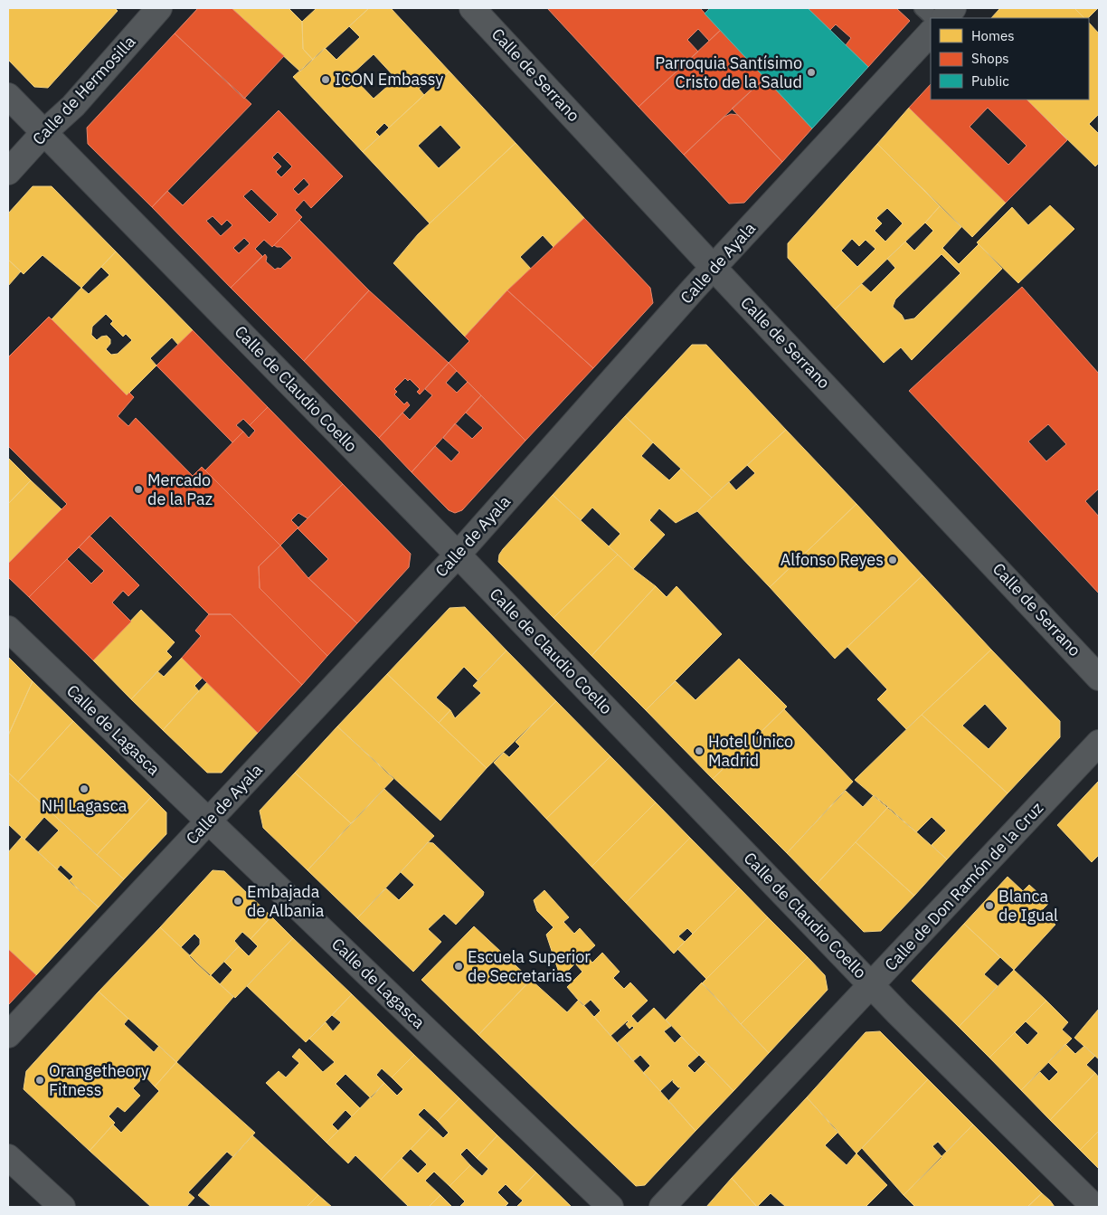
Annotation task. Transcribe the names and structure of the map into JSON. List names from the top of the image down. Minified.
{"streets":{"street":["Calle de Serrano","Calle de Hermosilla","Calle de Ayala","Calle de Claudio Coello","Calle de Lagasca","Calle de Don Ramón de la Cruz"]},"crossings":[["Calle de Serrano","Calle de Ayala"],["Calle de Hermosilla","Calle de Claudio Coello"],["Calle de Ayala","Calle de Claudio Coello"],["Calle de Ayala","Calle de Lagasca"],["Calle de Claudio Coello","Calle de Don Ramón de la Cruz"]],"places":["Parroquia Santísimo Cristo de la Salud","ICON Embassy","Mercado de la Paz","Alfonso Reyes","Hotel Único Madrid","NH Lagasca","Embajada de Albania","Blanca de Igual","Escuela Superior de Secretarias","Orangetheory Fitness"],"legend":["Homes","Shops","Public"]}
